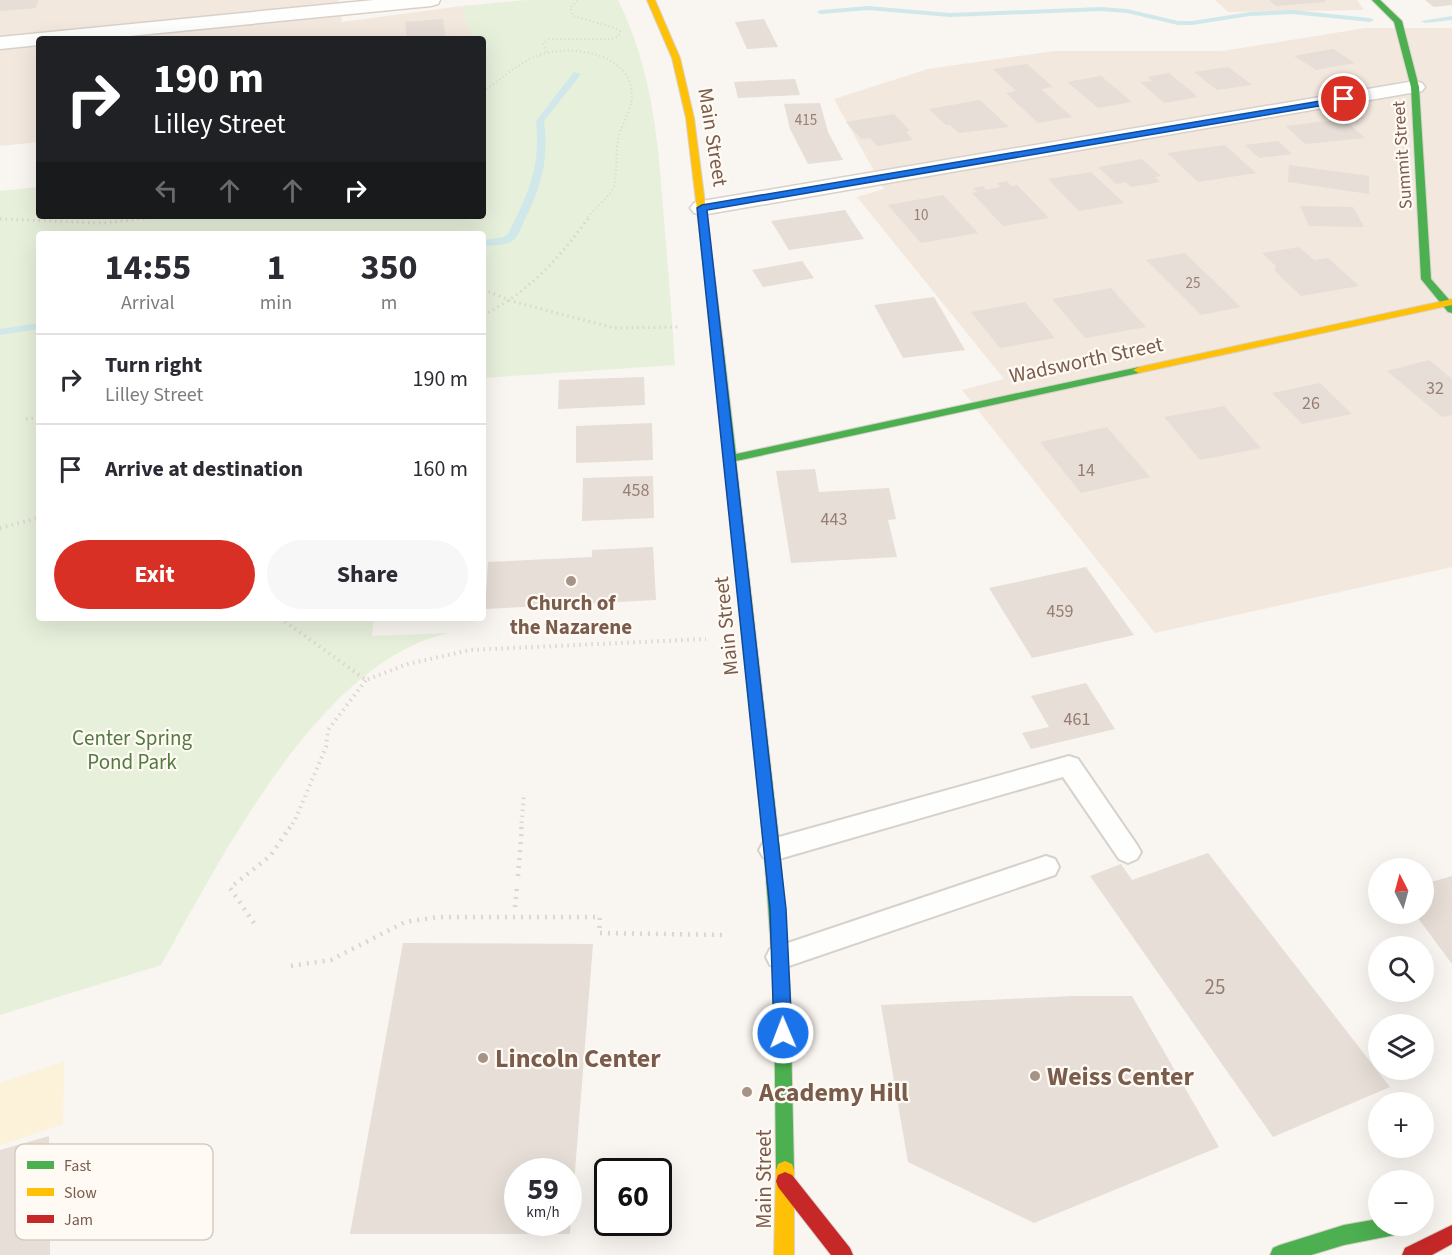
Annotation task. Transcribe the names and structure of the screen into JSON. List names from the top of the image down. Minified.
{"streets":{"main road":["Main Street","Summit Street","Wadsworth Street"]},"crossings":[["Main Street","Wadsworth Street"],["Summit Street","Wadsworth Street"]],"parks":["Center Spring Pond Park"],"places":["Church of the Nazarene","Lincoln Center","Weiss Center","Academy Hill"],"house_numbers":["415","10","25","32","26","14","458","443","459","461","25"],"legend":["Fast","Slow","Jam"],"north":"top","page":{"turn":["190 m","Lilley Street"],"eta":["14:55","Arrival","1","min","350","m"],"list":[{"name":"Turn right","note":"Lilley Street","value":"190 m"},{"name":"Arrive at destination","value":"160 m"}],"buttons":["Exit","Share"],"map_buttons":["+","−"],"speed":"59 km/h","limit":"60"}}
